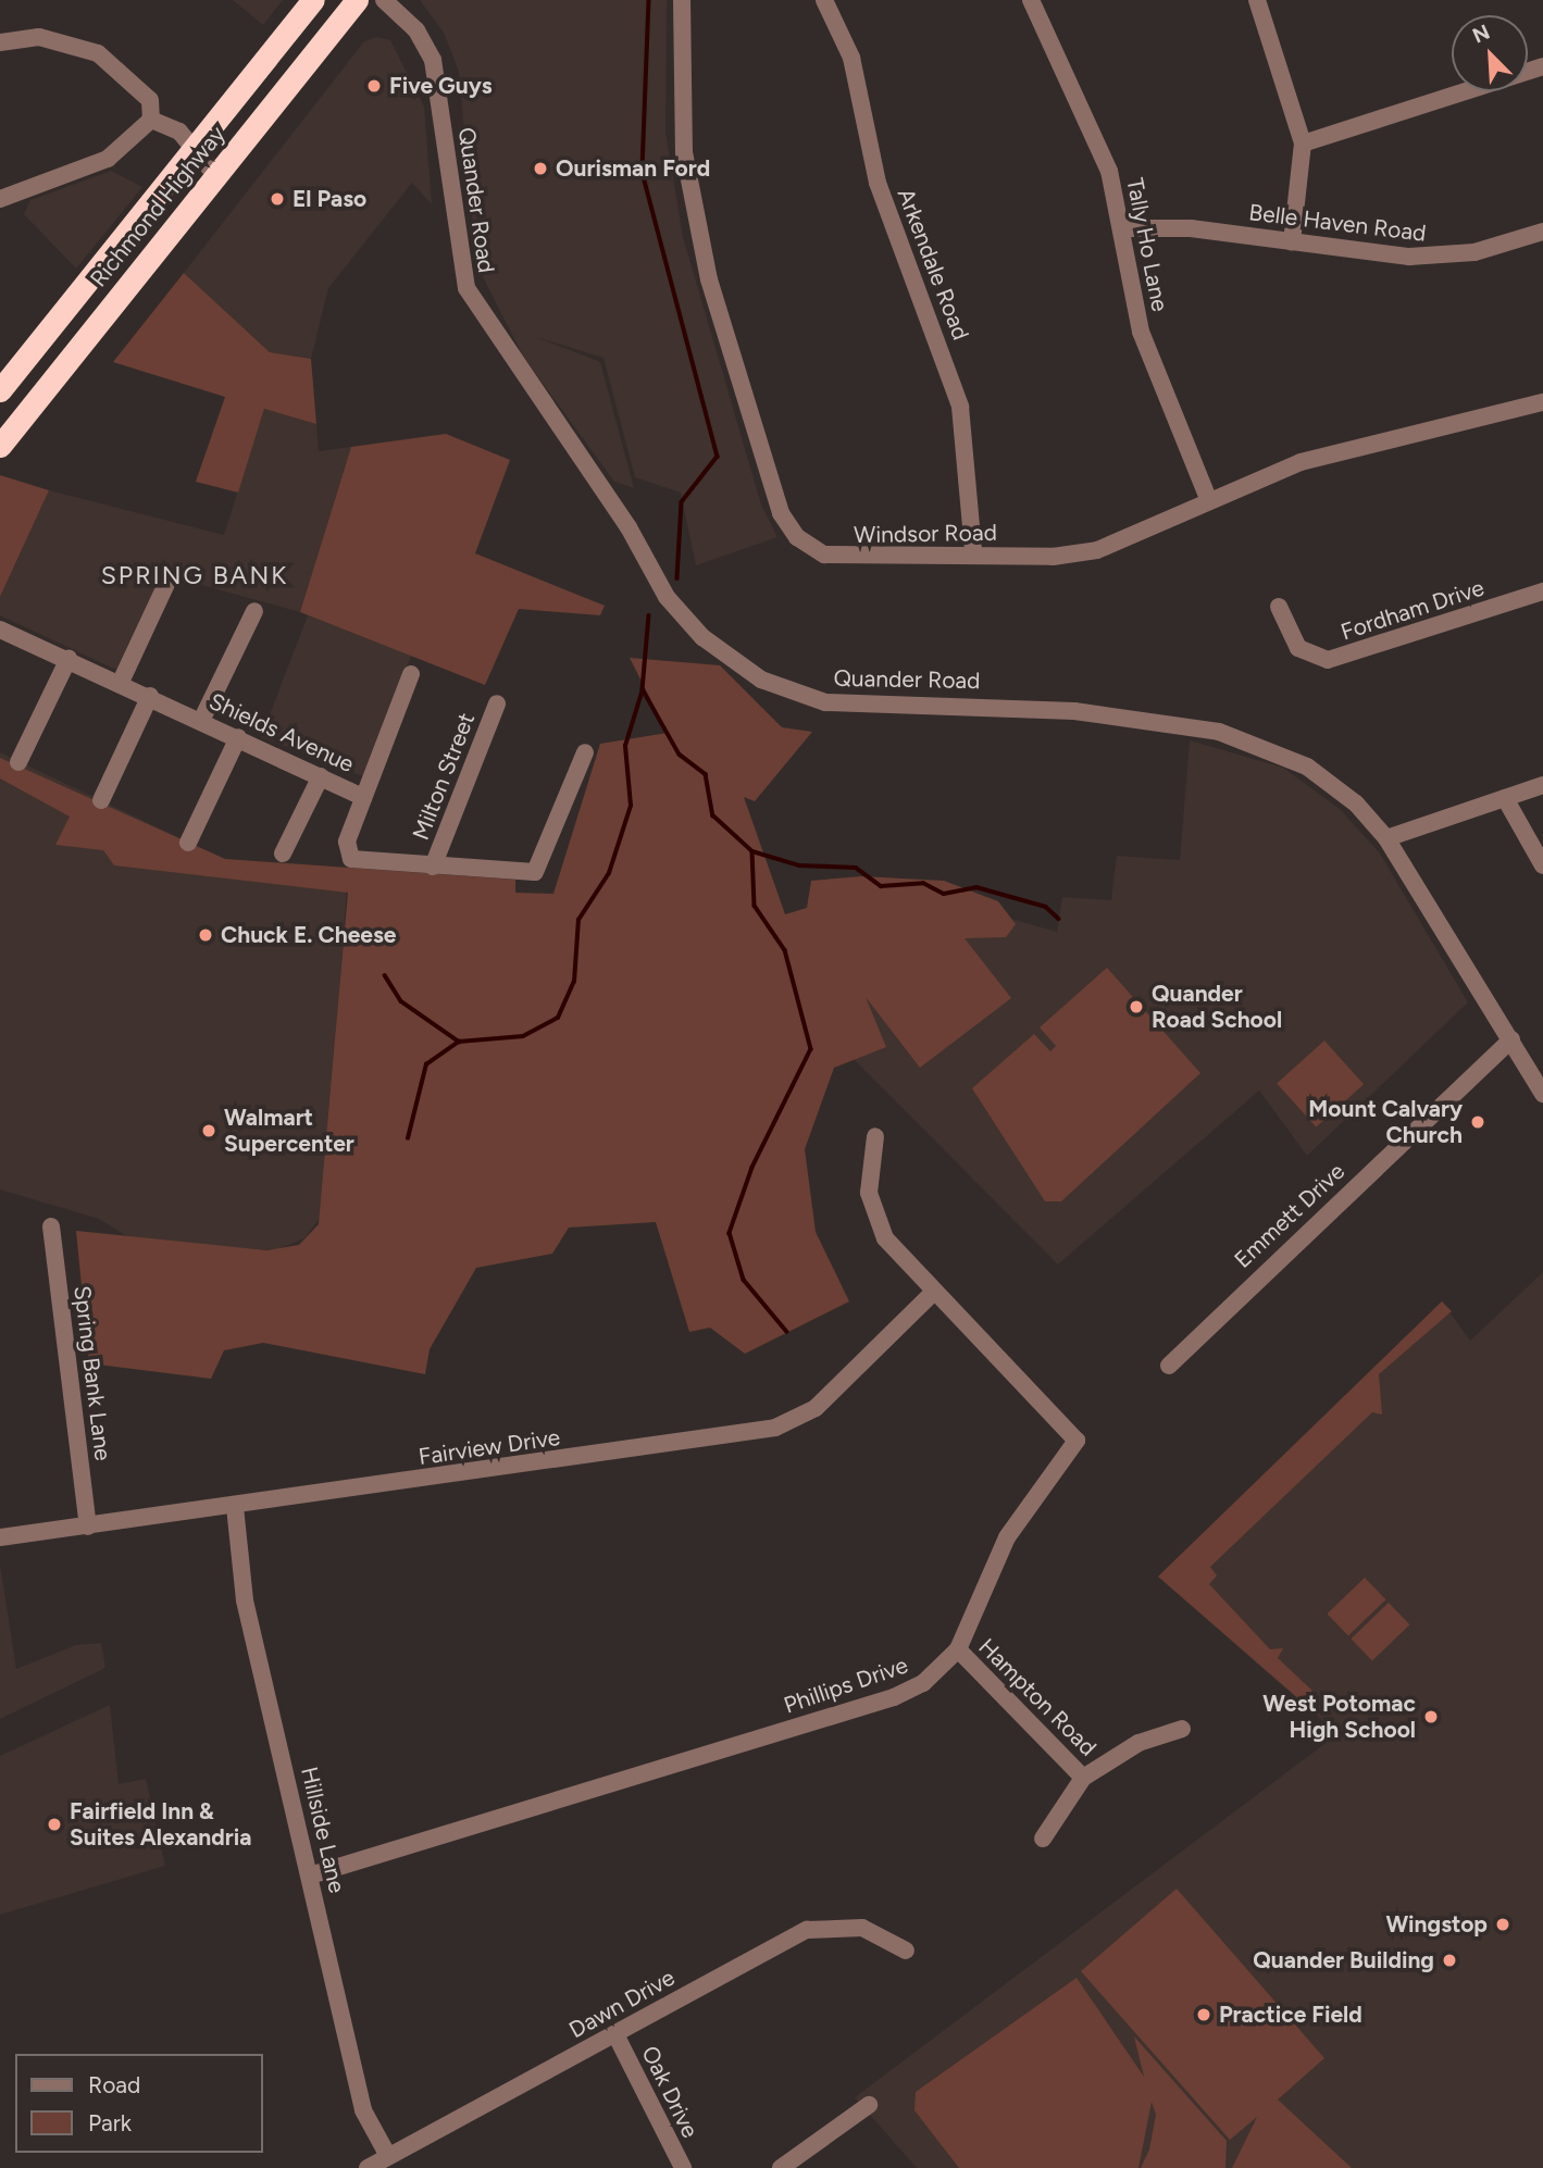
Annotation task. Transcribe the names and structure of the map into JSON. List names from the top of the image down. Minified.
{"streets":{"highway":["Richmond Highway"],"street":["Quander Road","Belle Haven Road","Tally Ho Lane","Arkendale Road","Windsor Road","Fordham Drive","Shields Avenue","Milton Street","Emmett Drive","Spring Bank Lane","Fairview Drive","Phillips Drive","Hampton Road","Hillside Lane","Dawn Drive","Oak Drive"]},"crossings":[["Quander Road","Emmett Drive"],["Belle Haven Road","Tally Ho Lane"],["Tally Ho Lane","Windsor Road"],["Arkendale Road","Windsor Road"],["Shields Avenue","Milton Street"],["Spring Bank Lane","Fairview Drive"],["Fairview Drive","Phillips Drive"],["Fairview Drive","Hillside Lane"],["Phillips Drive","Hampton Road"],["Phillips Drive","Hillside Lane"],["Hillside Lane","Dawn Drive"],["Dawn Drive","Oak Drive"]],"districts":["SPRING BANK"],"places":["Five Guys","Ourisman Ford","El Paso","Chuck E. Cheese","Quander Road School","Mount Calvary Church","Walmart Supercenter","West Potomac High School","Fairfield Inn & Suites Alexandria","Wingstop","Quander Building","Practice Field"],"legend":["Road","Park"],"north":"top left"}
